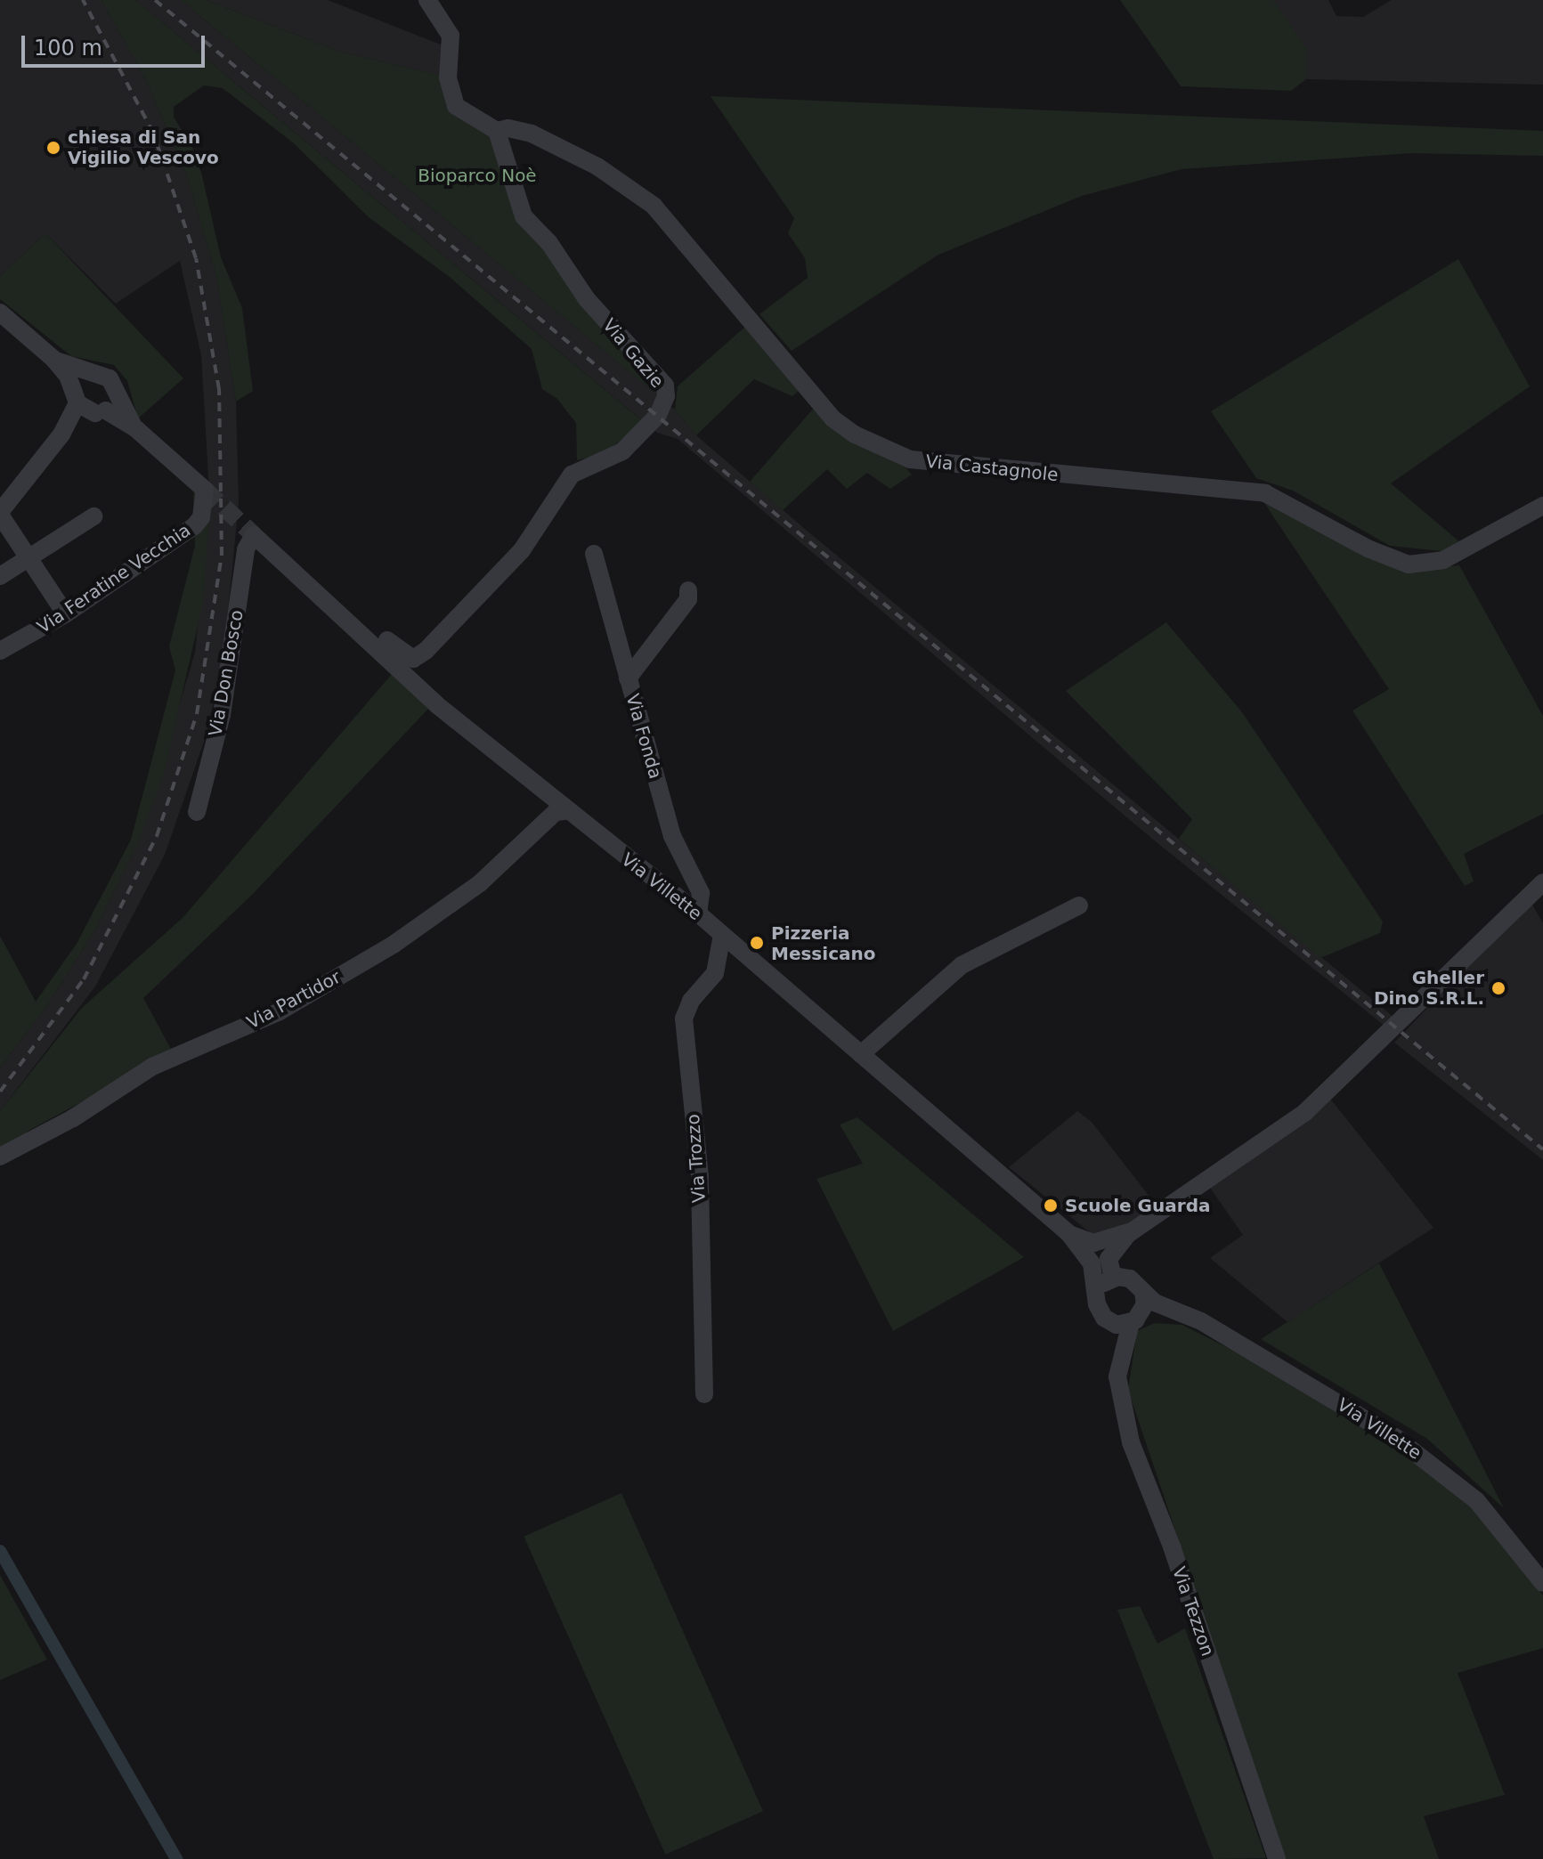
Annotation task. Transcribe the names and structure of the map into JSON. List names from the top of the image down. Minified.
{"streets":{"street":["Via Gazie","Via Castagnole","Via Feratine Vecchia","Via Don Bosco","Via Fonda","Via Villette","Via Partidor","Via Trozzo","Via Tezzon"]},"crossings":[["Via Gazie","Via Castagnole"],["Via Gazie","Via Villette"],["Via Don Bosco","Via Villette"],["Via Fonda","Via Villette"],["Via Villette","Via Partidor"],["Via Villette","Via Trozzo"],["Via Villette","Via Tezzon"]],"parks":["Bioparco Noè"],"places":["chiesa di San Vigilio Vescovo","Pizzeria Messicano","Gheller Dino S.R.L.","Scuole Guarda"],"scale_bar":"100 m"}
